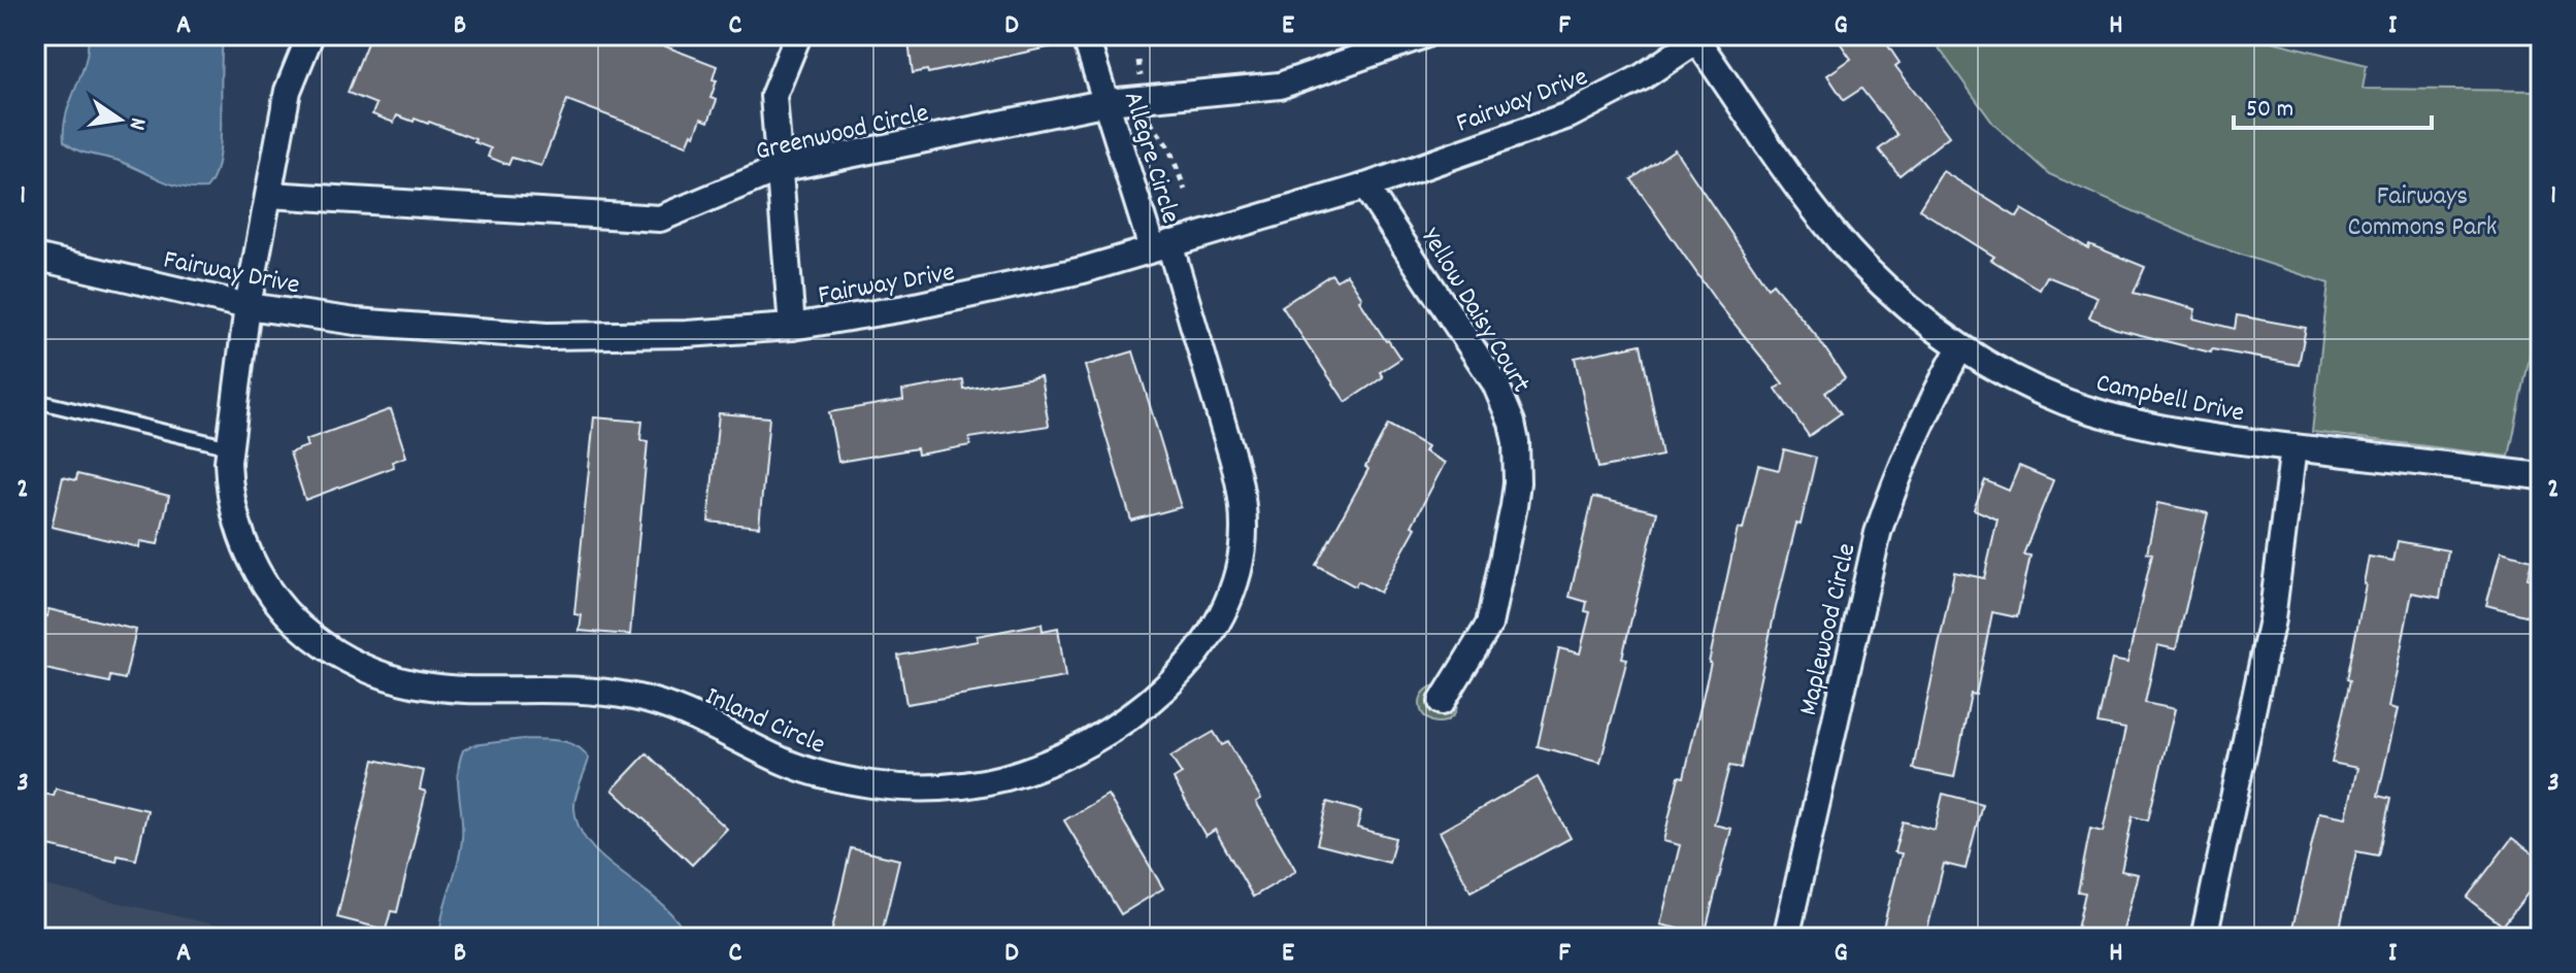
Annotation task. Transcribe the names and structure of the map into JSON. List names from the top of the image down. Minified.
{"streets":{"street":["Fairway Drive","Greenwood Circle","Allegre Circle","Yellow Daisy Court","Campbell Drive","Maplewood Circle","Inland Circle"]},"crossings":[["Fairway Drive","Allegre Circle"],["Fairway Drive","Yellow Daisy Court"],["Fairway Drive","Campbell Drive"],["Fairway Drive","Inland Circle"],["Greenwood Circle","Allegre Circle"],["Allegre Circle","Inland Circle"],["Campbell Drive","Maplewood Circle"]],"parks":["Fairways Commons Park"],"scale_bar":"50 m","north":"right","grid":{"columns":["A","B","C","D","E","F","G","H","I"],"rows":["1","2","3"]}}
